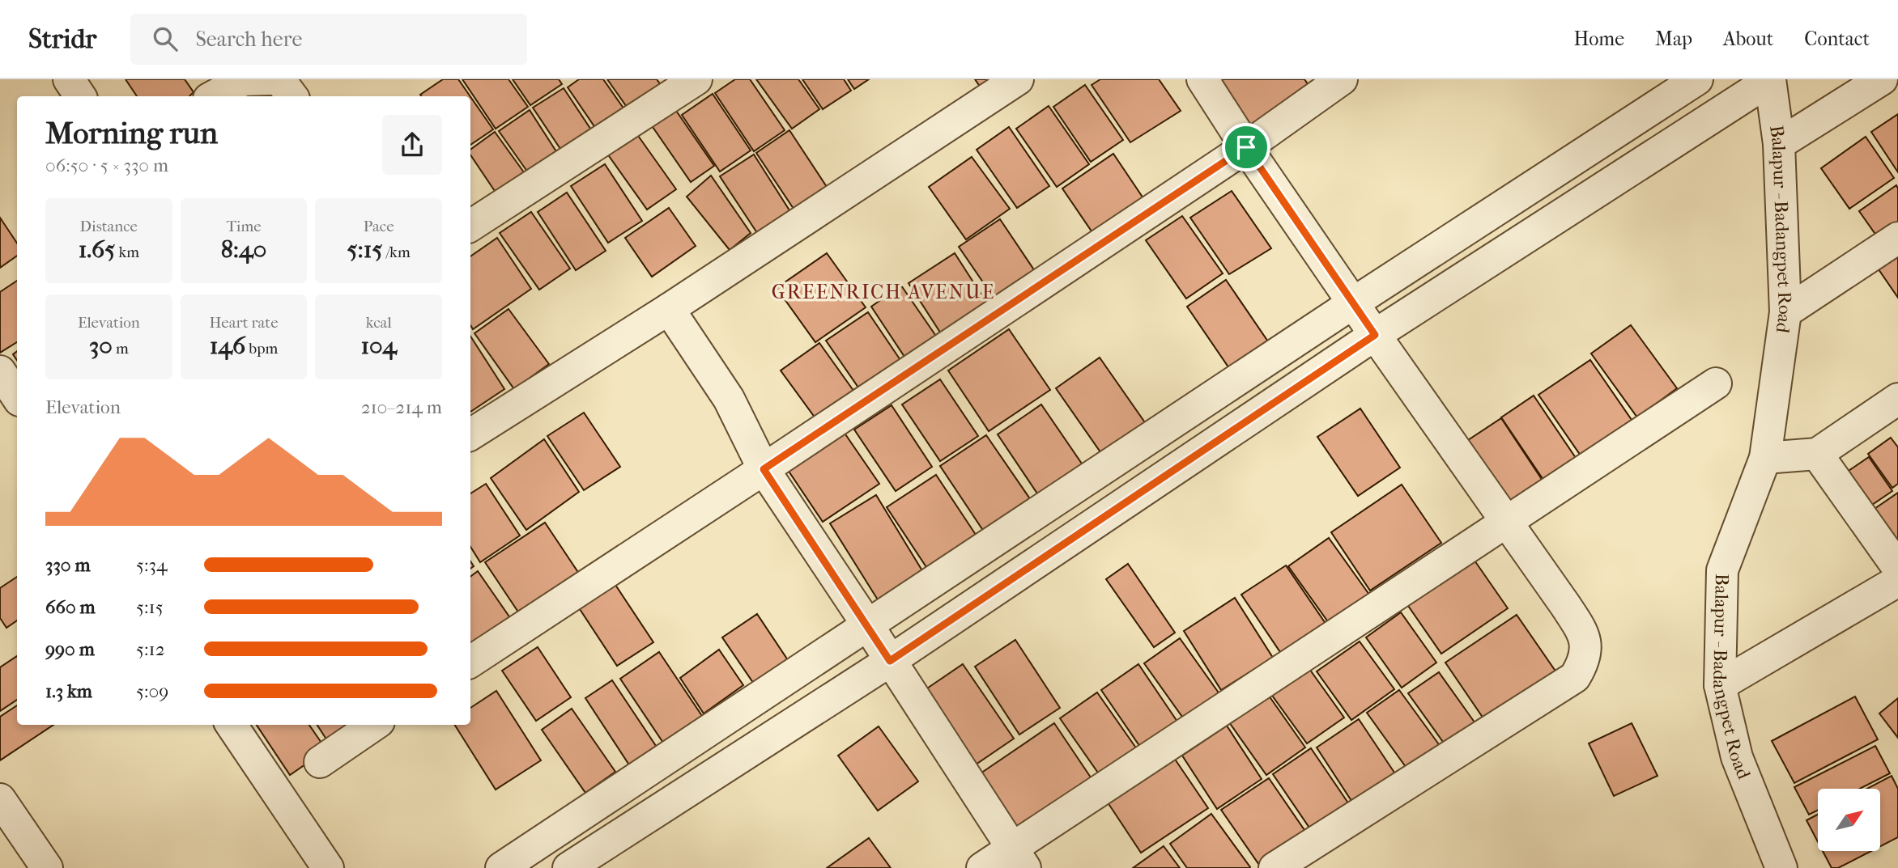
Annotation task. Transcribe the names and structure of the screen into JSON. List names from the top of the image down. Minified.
{"streets":{"street":["Balapur - Badangpet Road"]},"districts":["GREENRICH AVENUE"],"north":"top right","page":{"header":"Stridr","search":"Search here","nav":["Home","Map","About","Contact"],"heading":["Morning run","06:50 · 5 × 330 m"],"stats":[["Distance","1.65 km"],["Time","8:40"],["Pace","5:15 /km"],["Elevation","30 m"],["Heart rate","146 bpm"],["kcal","104"]],"chart":["Elevation","210–214 m"],"list":[{"name":"330 m","note":"5:34"},{"name":"660 m","note":"5:15"},{"name":"990 m","note":"5:12"},{"name":"1.3 km","note":"5:09"}]}}
